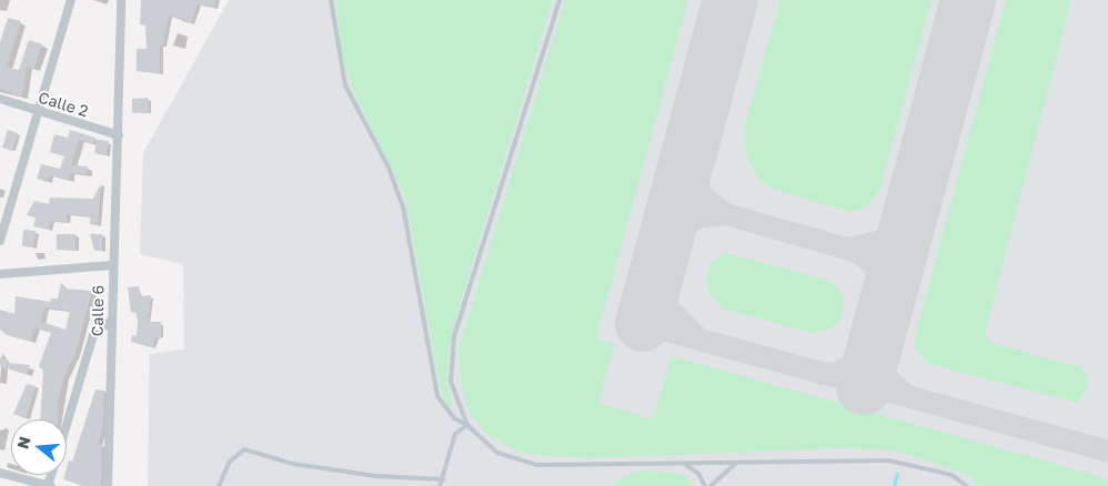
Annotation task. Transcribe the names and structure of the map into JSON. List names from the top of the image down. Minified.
{"streets":{"street":["Calle 2","Calle 6"]},"crossings":[["Calle 2","Calle 6"]],"north":"left"}
